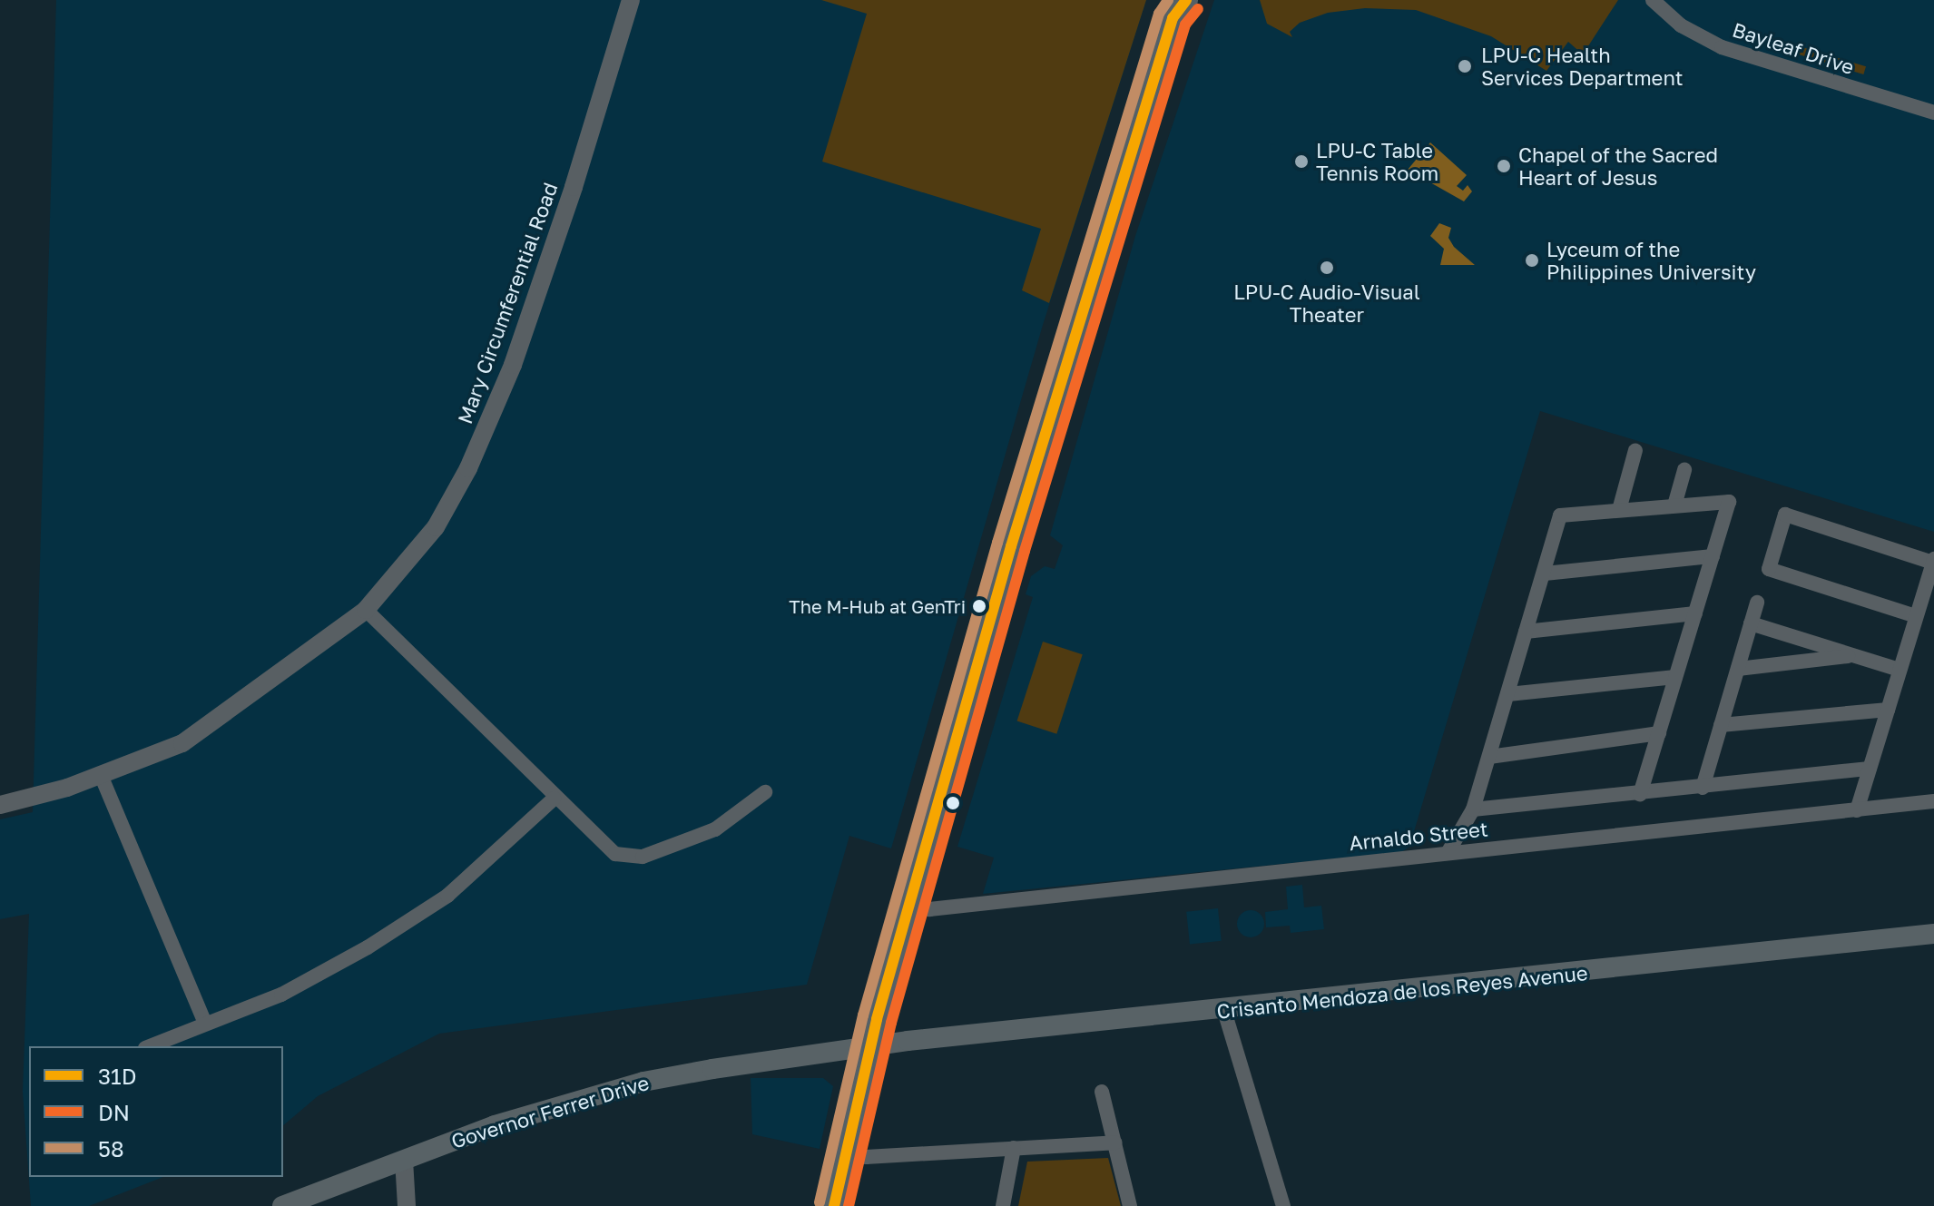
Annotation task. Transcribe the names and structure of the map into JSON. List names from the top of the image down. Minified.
{"streets":{"main road":["Crisanto Mendoza de los Reyes Avenue","Governor Ferrer Drive"],"street":["Bayleaf Drive","Mary Circumferential Road","Arnaldo Street"]},"crossings":[["Crisanto Mendoza de los Reyes Avenue","Governor Ferrer Drive"]],"places":["LPU-C Health Services Department","LPU-C Table Tennis Room","Chapel of the Sacred Heart of Jesus","Lyceum of the Philippines University","LPU-C Audio-Visual Theater","The M-Hub at GenTri"],"lines":["transit line 31D","transit line 58","transit line DN"],"legend":["31D","DN","58"]}
